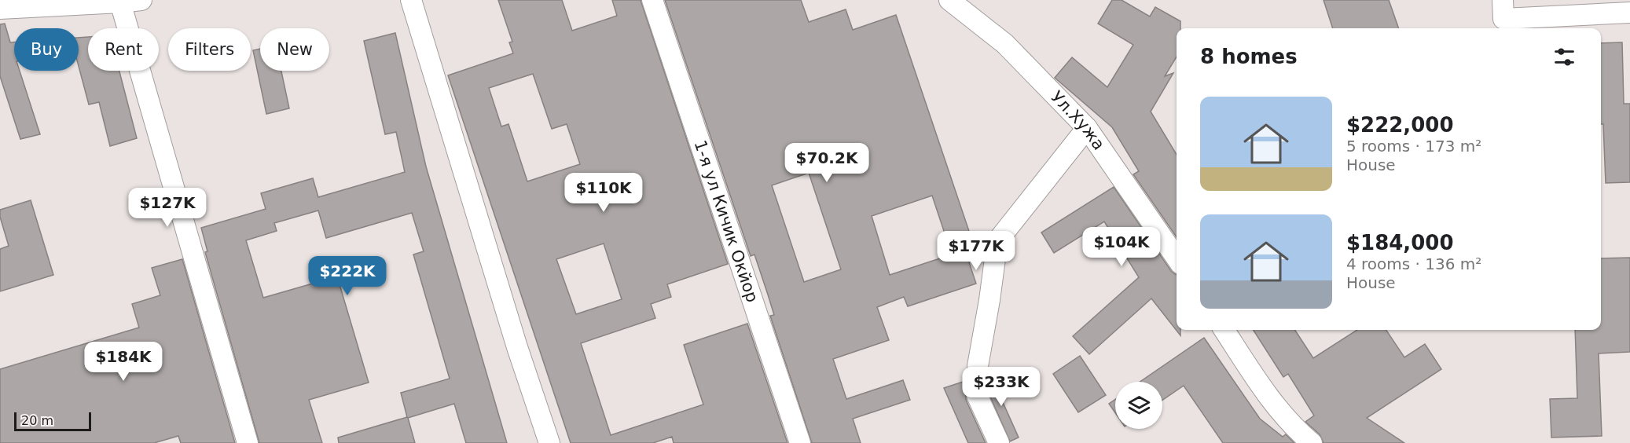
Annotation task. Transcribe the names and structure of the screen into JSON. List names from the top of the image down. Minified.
{"streets":{"street":["Ул.Хужа","1-я ул Кичик Окйор"]},"scale_bar":"20 m","page":{"chip":["Buy","Rent","Filters","New"],"heading":"8 homes","list":[{"name":"$222,000","note":"5 rooms · 173 m² · House"},{"name":"$184,000","note":"4 rooms · 136 m² · House"}],"price":["$70.2K","$110K","$127K","$104K","$177K","$222K","$184K","$233K"],"scale":"20 m"}}
